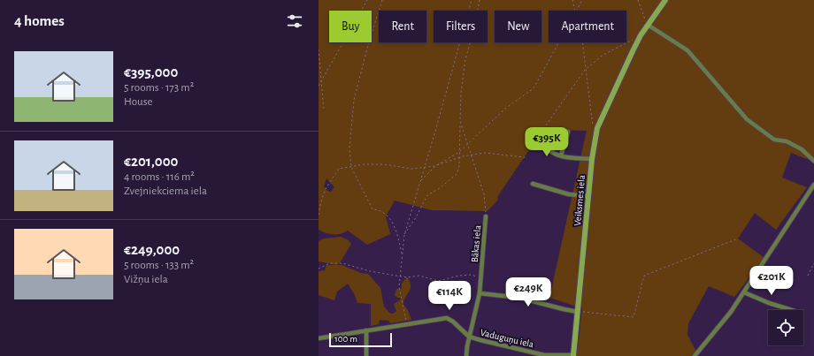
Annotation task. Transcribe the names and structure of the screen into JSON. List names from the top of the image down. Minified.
{"streets":{"main road":["Veiksmes iela"],"street":["Bākas iela","Vaduguņu iela"]},"crossings":[["Veiksmes iela","Vaduguņu iela"],["Bākas iela","Vaduguņu iela"]],"scale_bar":"100 m","page":{"heading":"4 homes","chip":["Buy","Rent","Filters","New","Apartment"],"list":[{"name":"€395,000","note":"5 rooms · 173 m² · House"},{"name":"€201,000","note":"4 rooms · 116 m² · Zvejniekciema iela"},{"name":"€249,000","note":"5 rooms · 133 m² · Vižņu iela"}],"price":["€395K","€201K","€249K","€114K"],"scale":"100 m"}}
